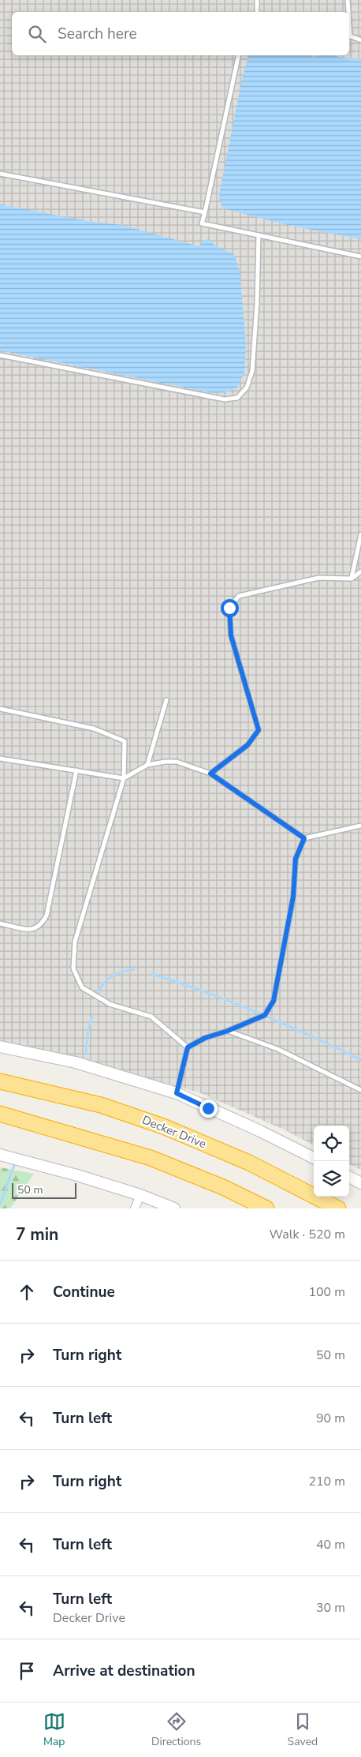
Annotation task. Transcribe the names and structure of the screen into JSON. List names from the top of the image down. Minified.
{"streets":{"highway":["Decker Drive"]},"scale_bar":"50 m","page":{"search":"Search here","scale":"50 m","heading":["7 min","Walk · 520 m"],"list":[["Continue","100 m"],["Turn right","50 m"],["Turn left","90 m"],["Turn right","210 m"],["Turn left","40 m"],["Turn left","Decker Drive","30 m"],"Arrive at destination"],"nav":["Map","Directions","Saved"]}}
